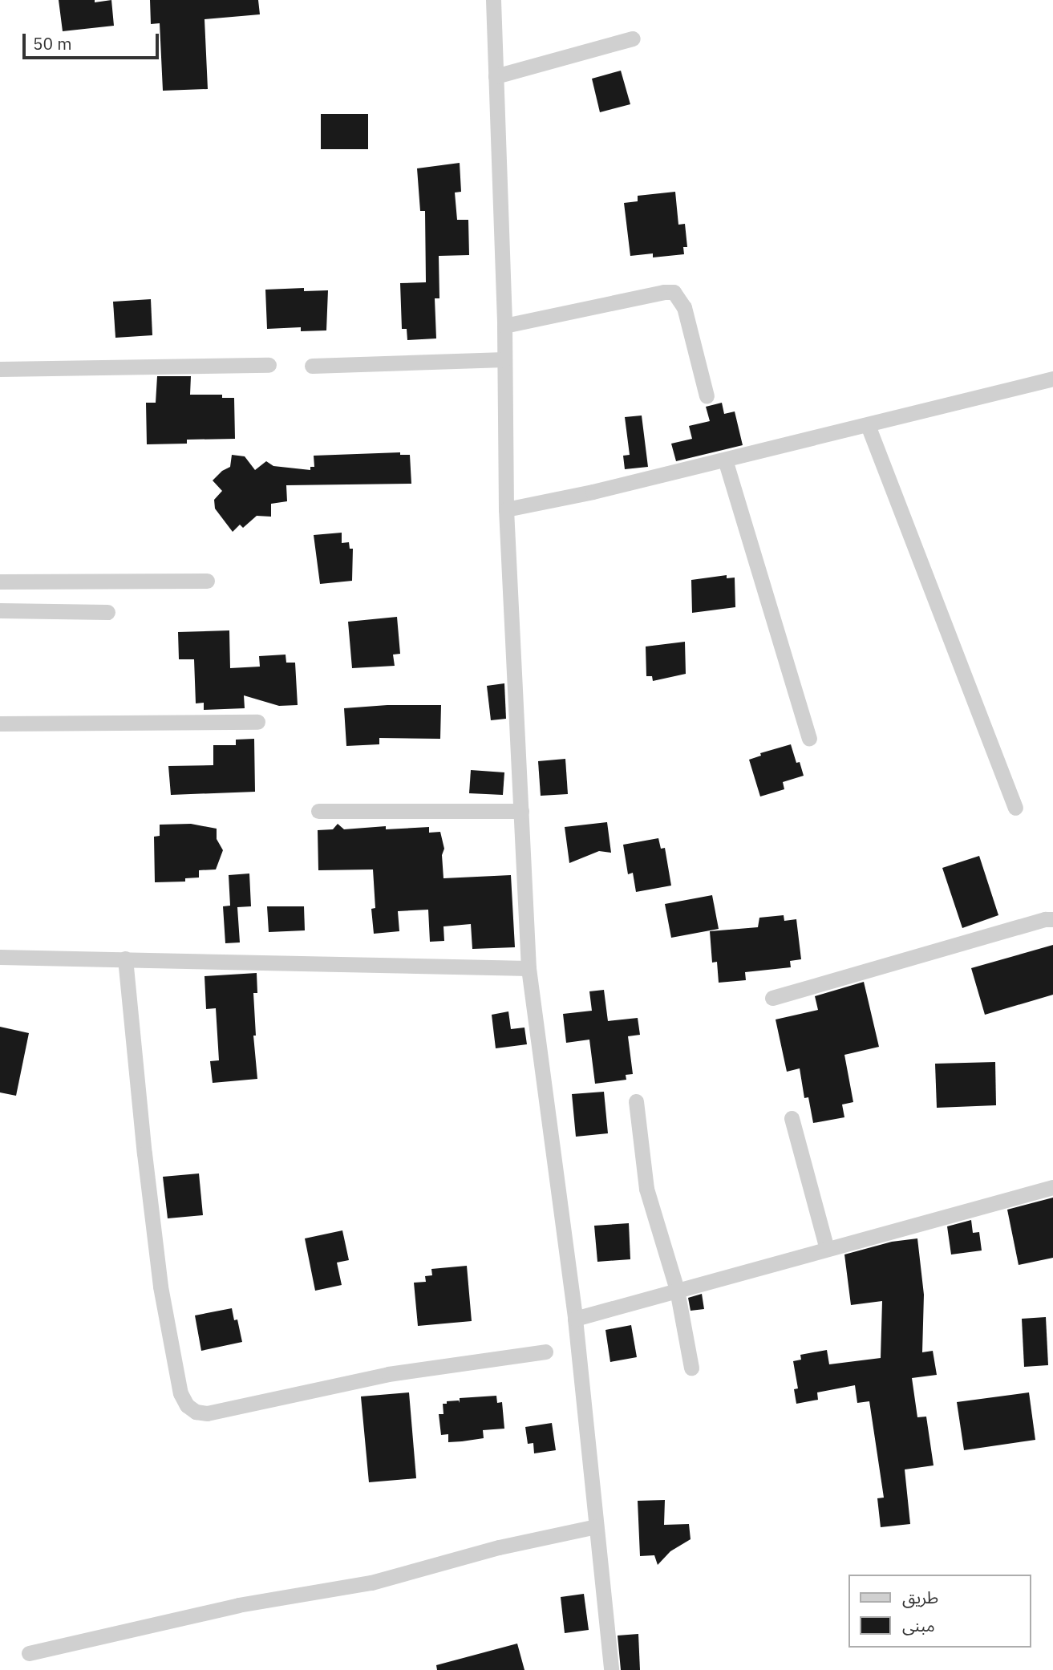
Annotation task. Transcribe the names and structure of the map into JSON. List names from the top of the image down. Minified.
{"legend":["طريق","مبنى"],"scale_bar":"50 m"}
